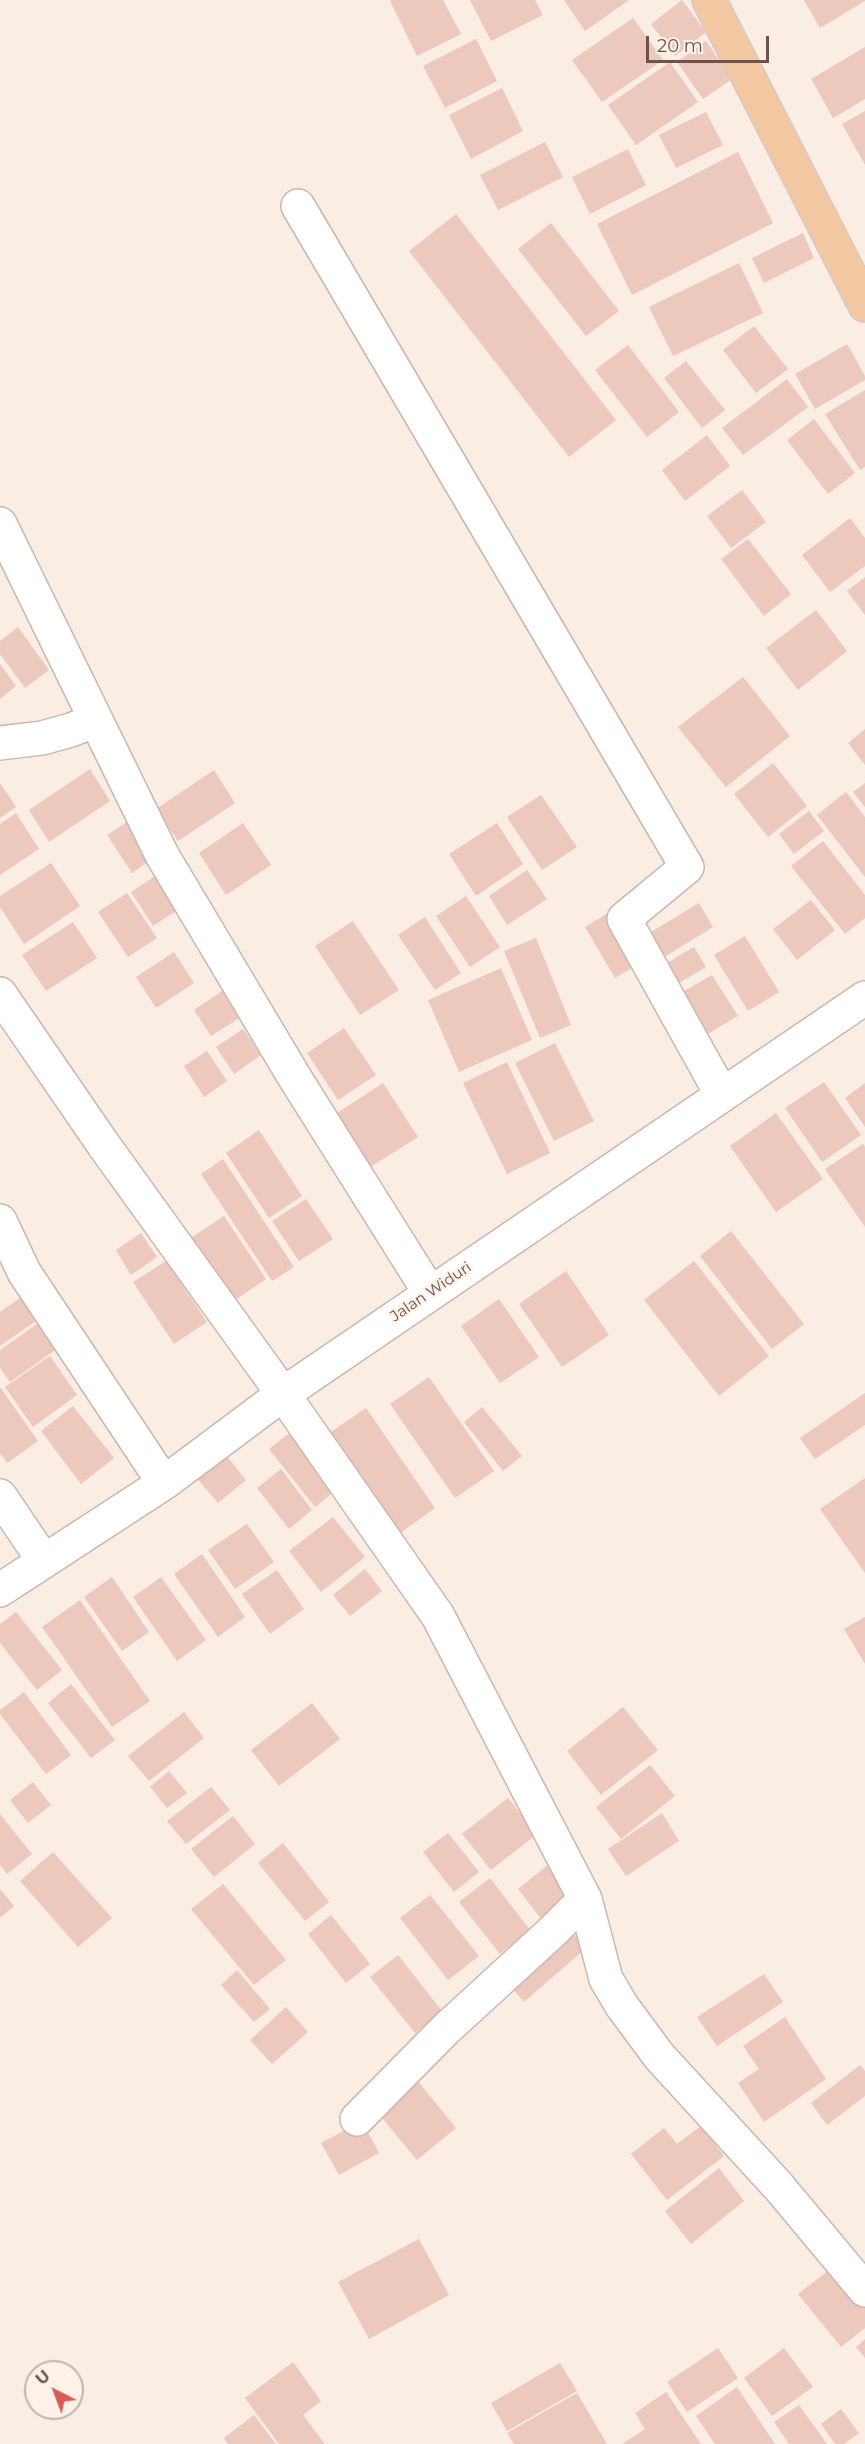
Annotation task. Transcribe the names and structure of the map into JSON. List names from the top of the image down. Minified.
{"streets":{"street":["Jalan Widuri"]},"scale_bar":"20 m","north":"top left"}
